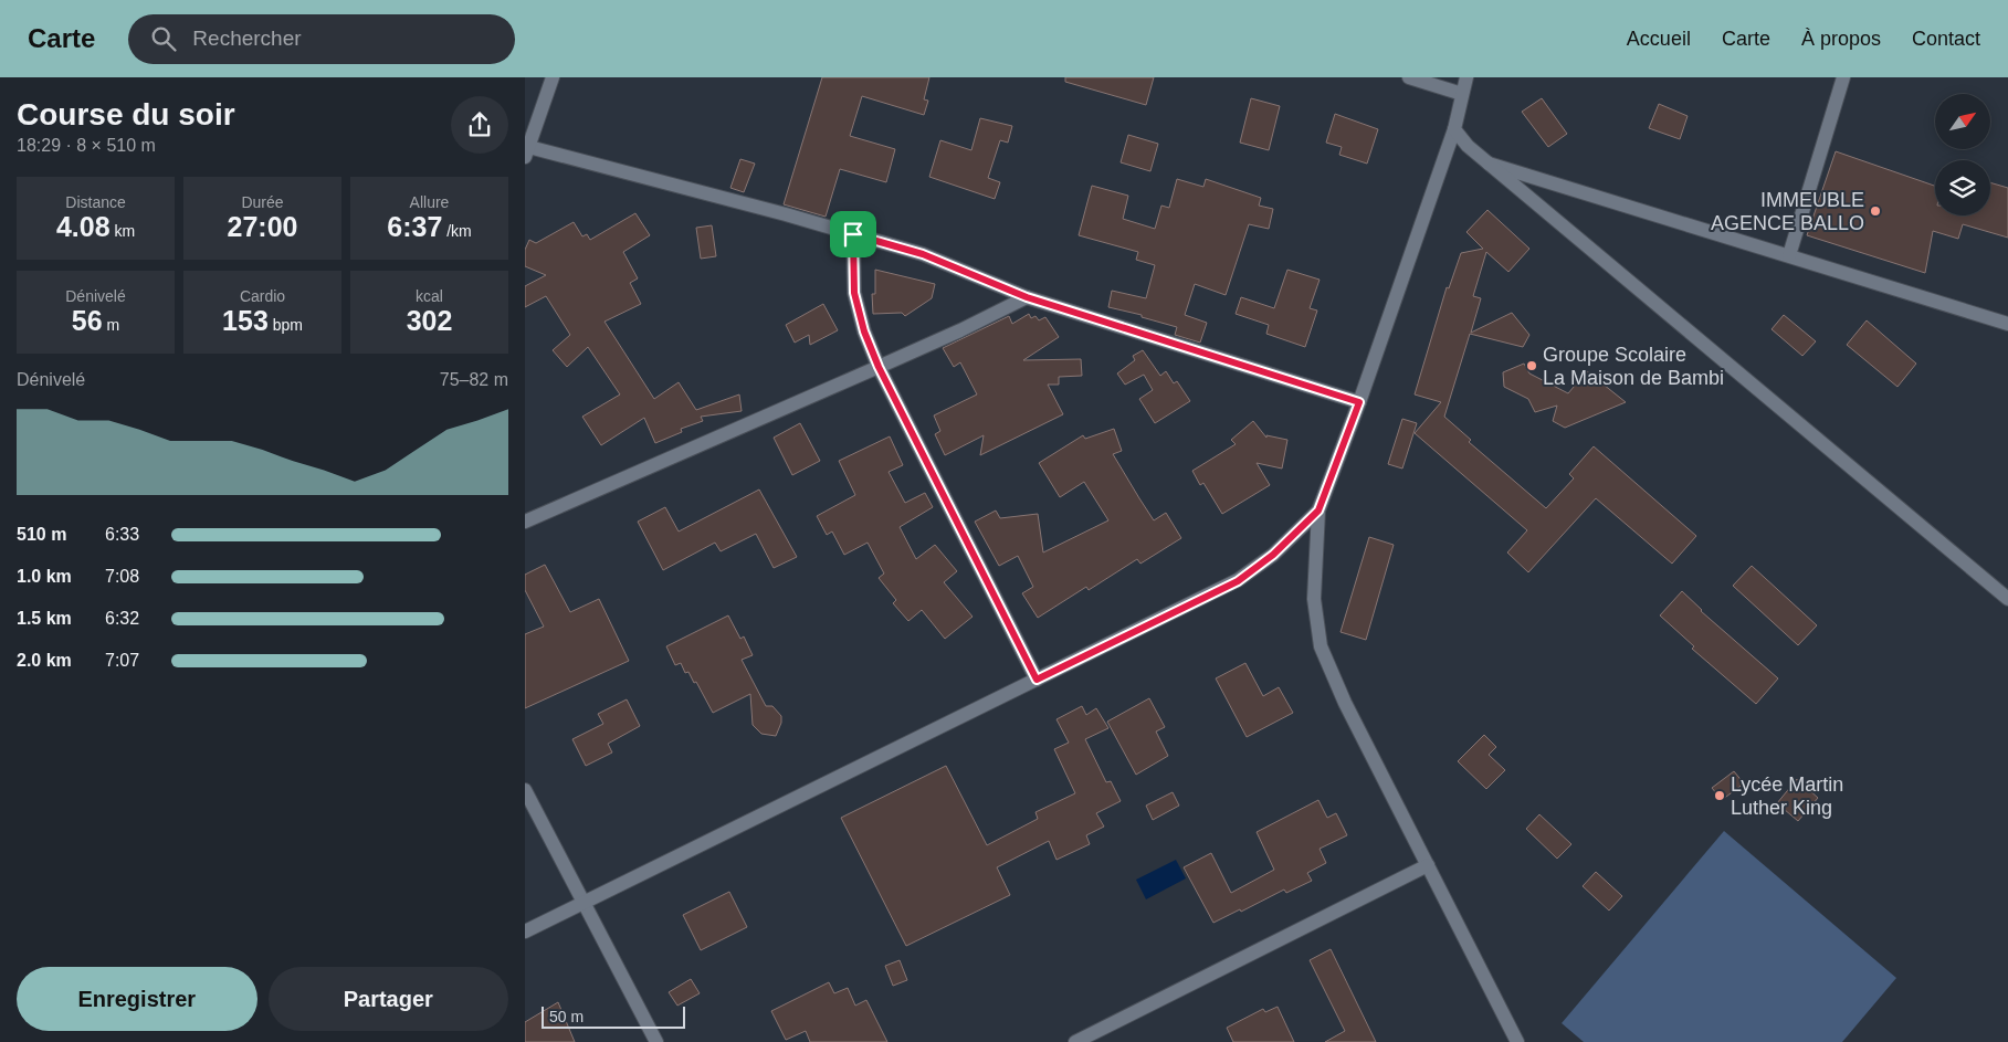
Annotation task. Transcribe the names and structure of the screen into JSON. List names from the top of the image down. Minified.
{"places":["IMMEUBLE AGENCE BALLO","Groupe Scolaire La Maison de Bambi","Lycée Martin Luther King"],"scale_bar":"50 m","north":"top right","page":{"header":"Carte","search":"Rechercher","nav":["Accueil","Carte","À propos","Contact"],"heading":["Course du soir","18:29 · 8 × 510 m"],"stats":[["Distance","4.08 km"],["Durée","27:00"],["Allure","6:37 /km"],["Dénivelé","56 m"],["Cardio","153 bpm"],["kcal","302"]],"chart":["Dénivelé","75–82 m"],"list":[{"name":"510 m","note":"6:33"},{"name":"1.0 km","note":"7:08"},{"name":"1.5 km","note":"6:32"},{"name":"2.0 km","note":"7:07"}],"buttons":["Enregistrer","Partager"],"scale":"50 m"}}
